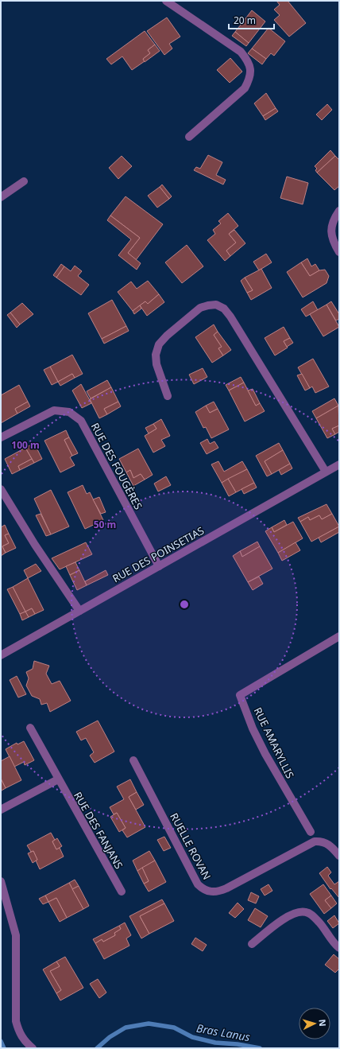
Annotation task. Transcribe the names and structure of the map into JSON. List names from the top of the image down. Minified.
{"streets":{"street":["RUE DES FOUGÈRES","RUE DES POINSETIAS","RUE AMARYLLIS","RUE DES FANJANS","RUELLE ROVAN"]},"crossings":[["RUE DES FOUGÈRES","RUE DES POINSETIAS"]],"water":["Bras Lanus"],"scale_bar":"20 m","north":"right","rings":["100 m","50 m"]}
